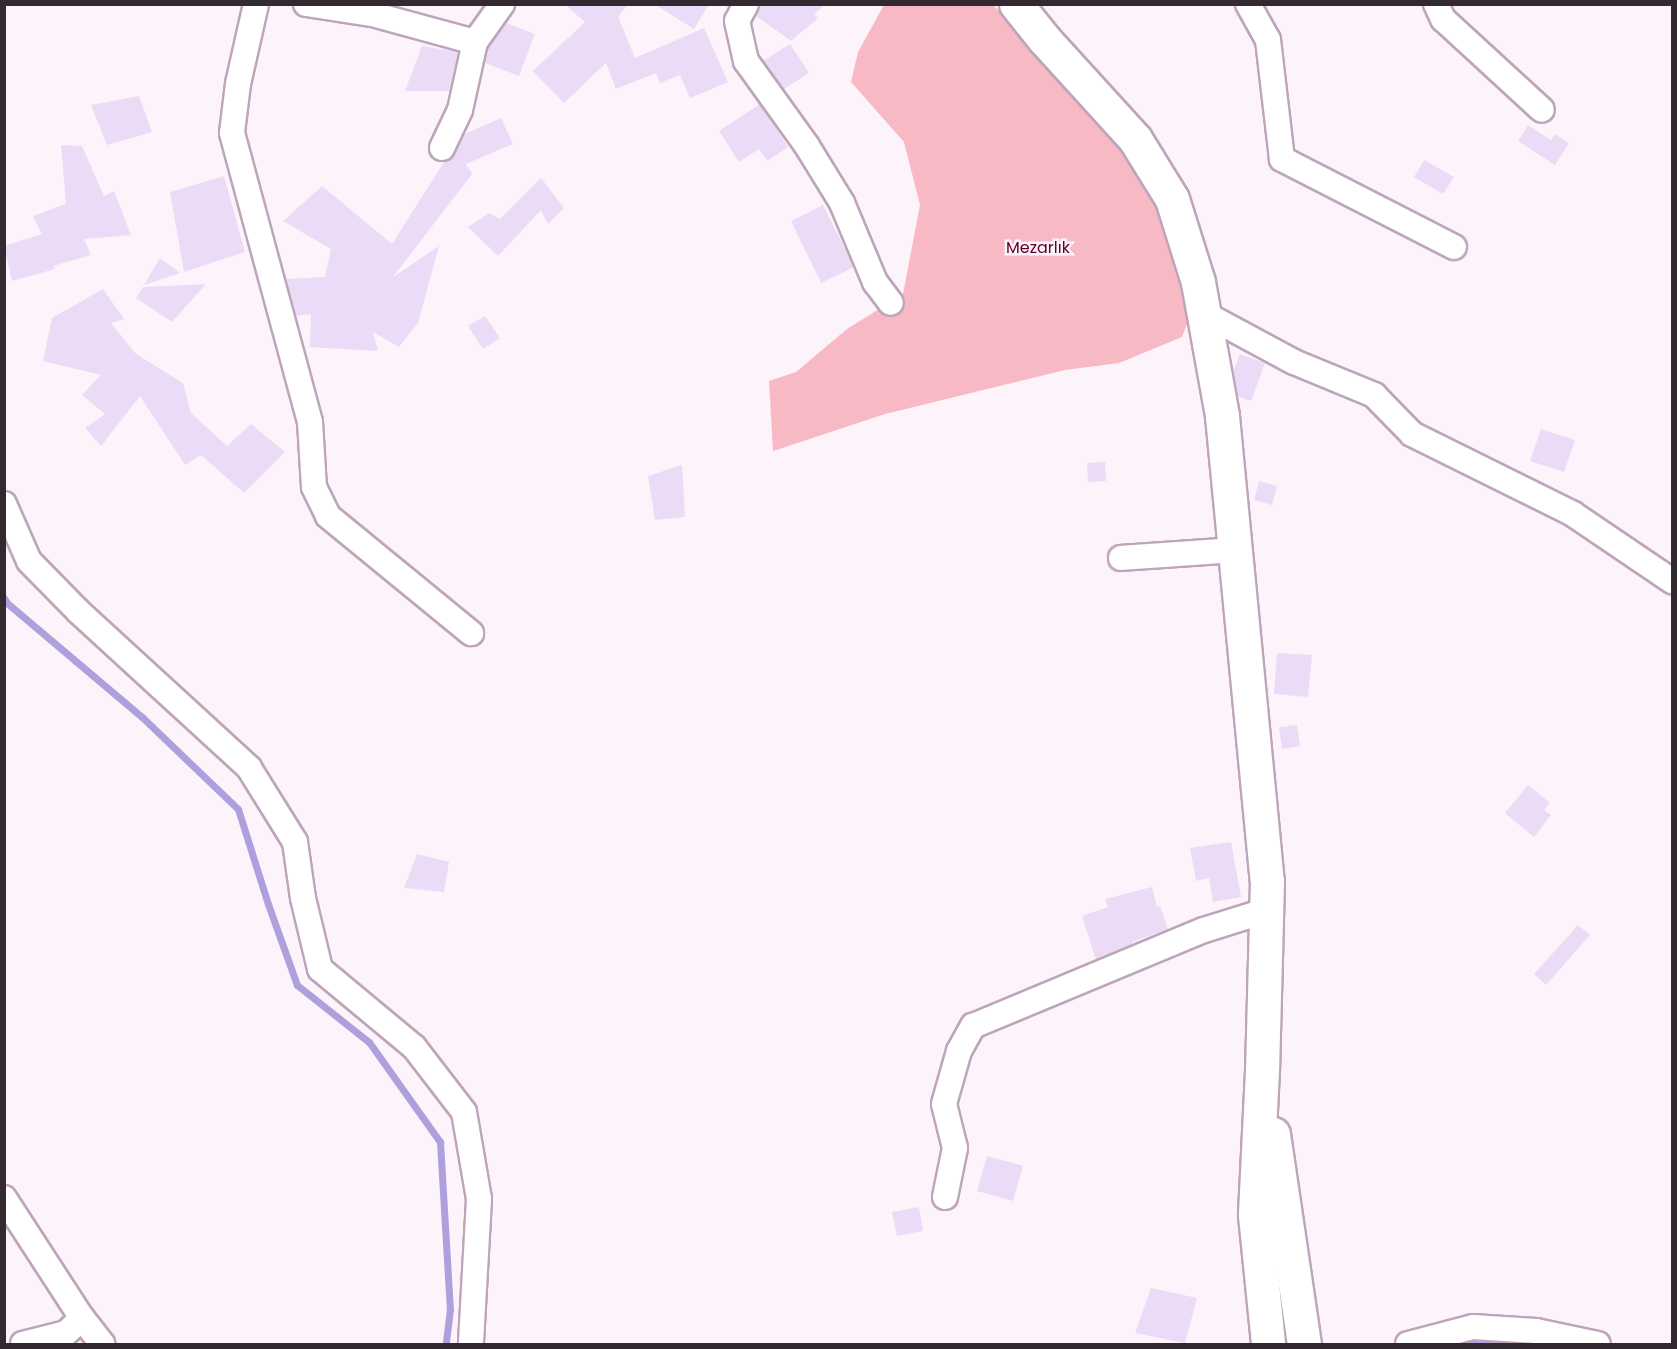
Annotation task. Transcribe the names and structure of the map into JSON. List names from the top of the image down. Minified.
{"parks":["Mezarlık"]}
